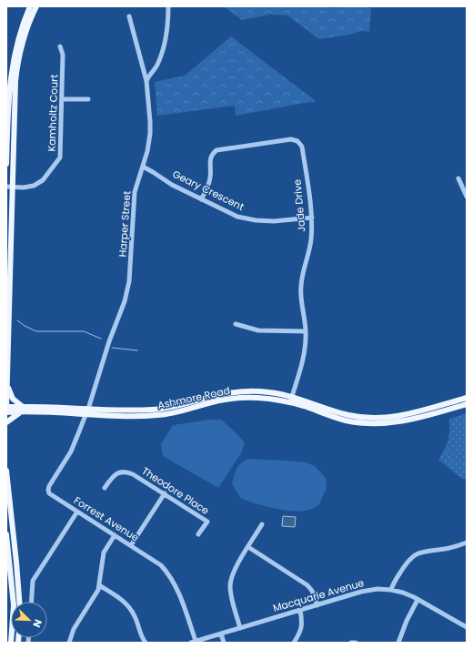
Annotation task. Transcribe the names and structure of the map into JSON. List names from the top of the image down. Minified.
{"streets":{"main road":["Ashmore Road"],"street":["Kamholtz Court","Geary Crescent","Jade Drive","Harper Street","Theodore Place","Forrest Avenue","Macquarie Avenue"]},"crossings":[["Geary Crescent","Jade Drive"],["Geary Crescent","Harper Street"],["Jade Drive","Ashmore Road"],["Harper Street","Ashmore Road"],["Harper Street","Forrest Avenue"],["Ashmore Road","Forrest Avenue"],["Forrest Avenue","Macquarie Avenue"]],"north":"bottom right"}
